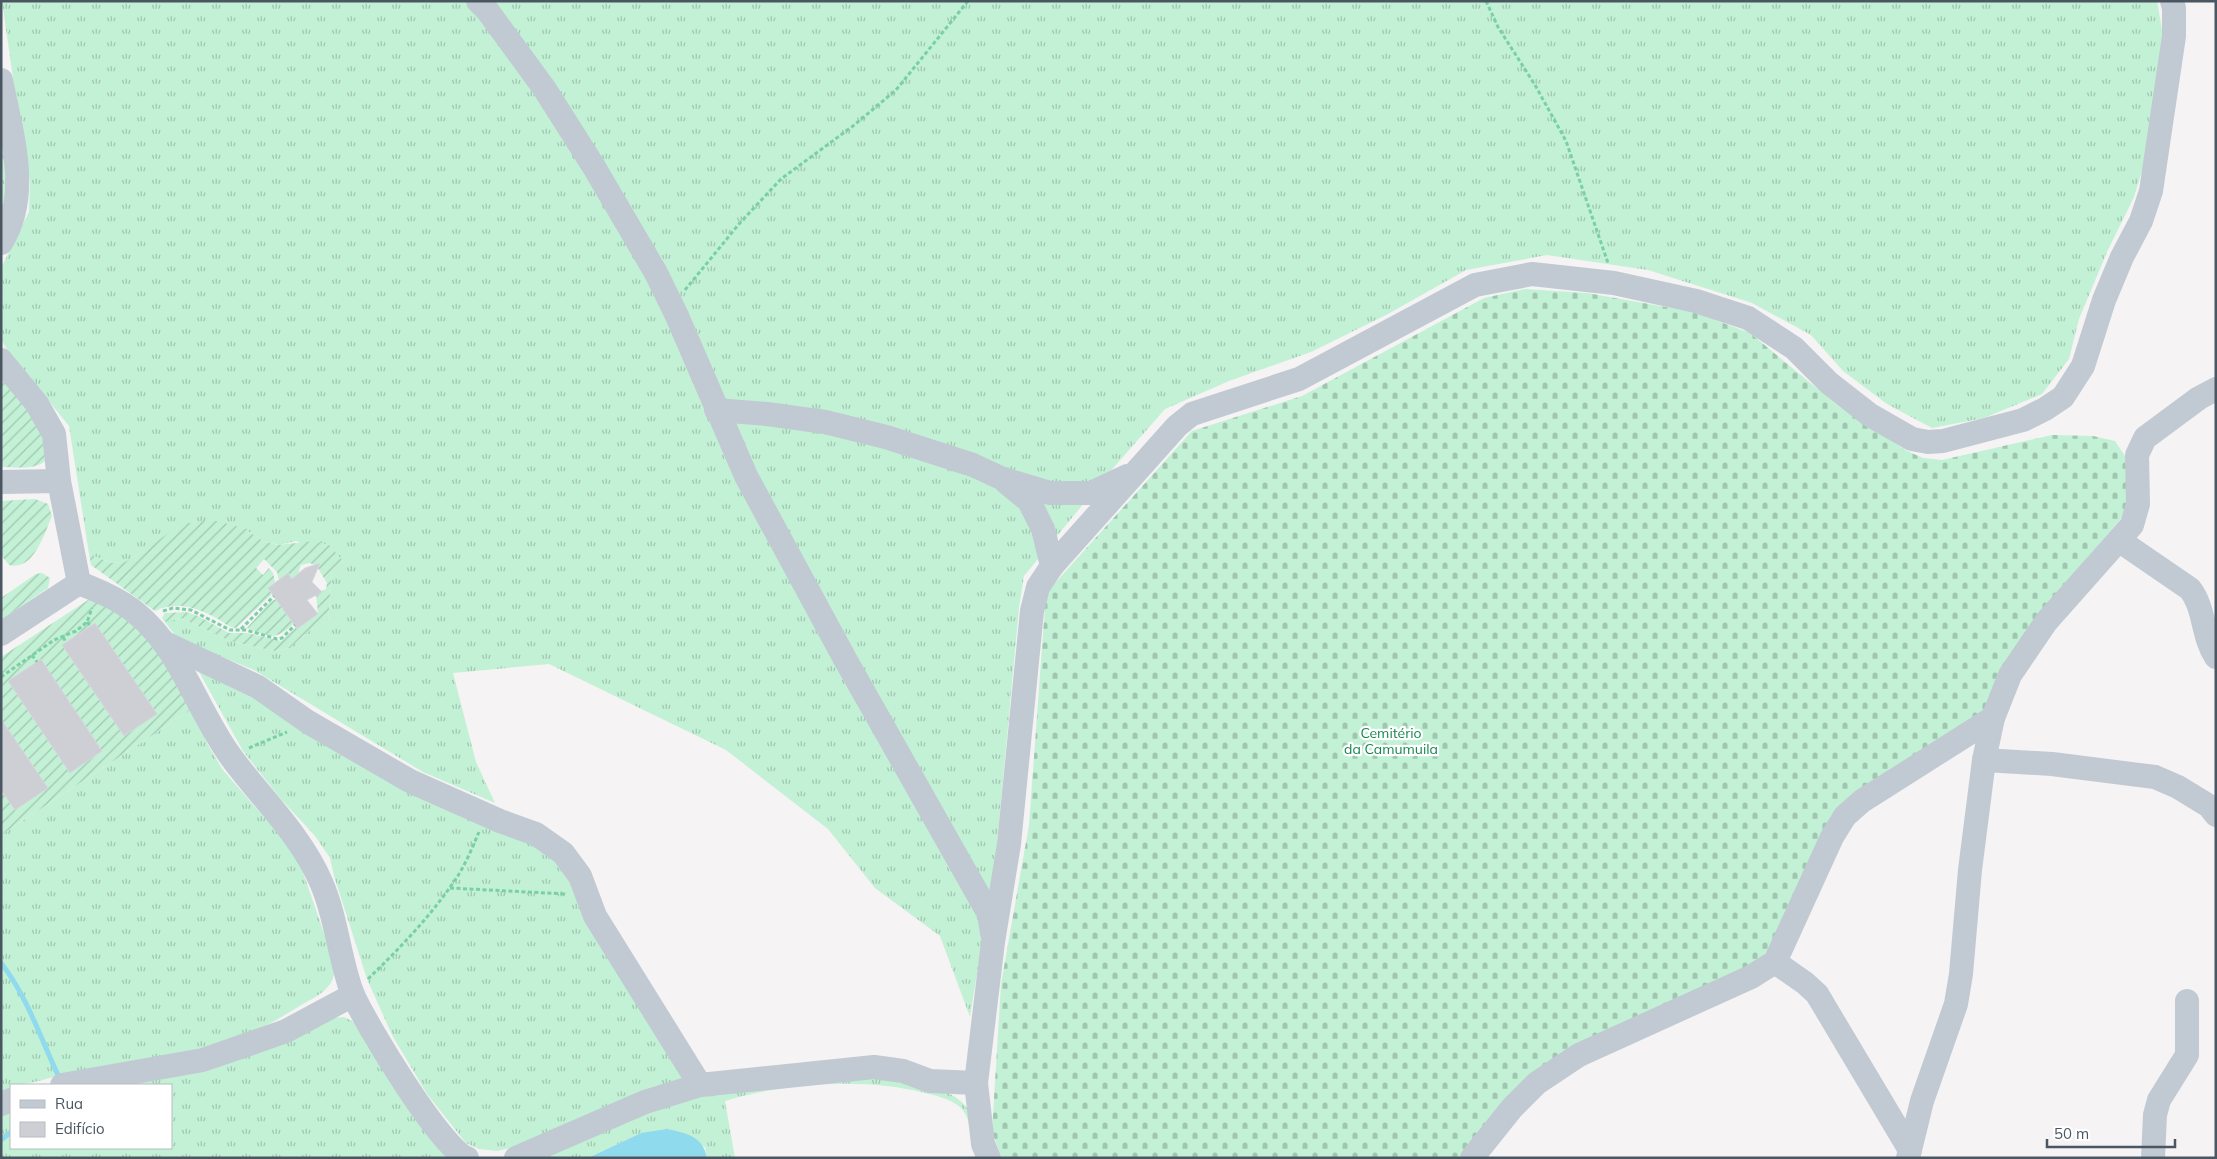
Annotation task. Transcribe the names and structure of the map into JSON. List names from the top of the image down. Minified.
{"parks":["Cemitério da Camumuila"],"legend":["Rua","Edifício"],"scale_bar":"50 m"}
